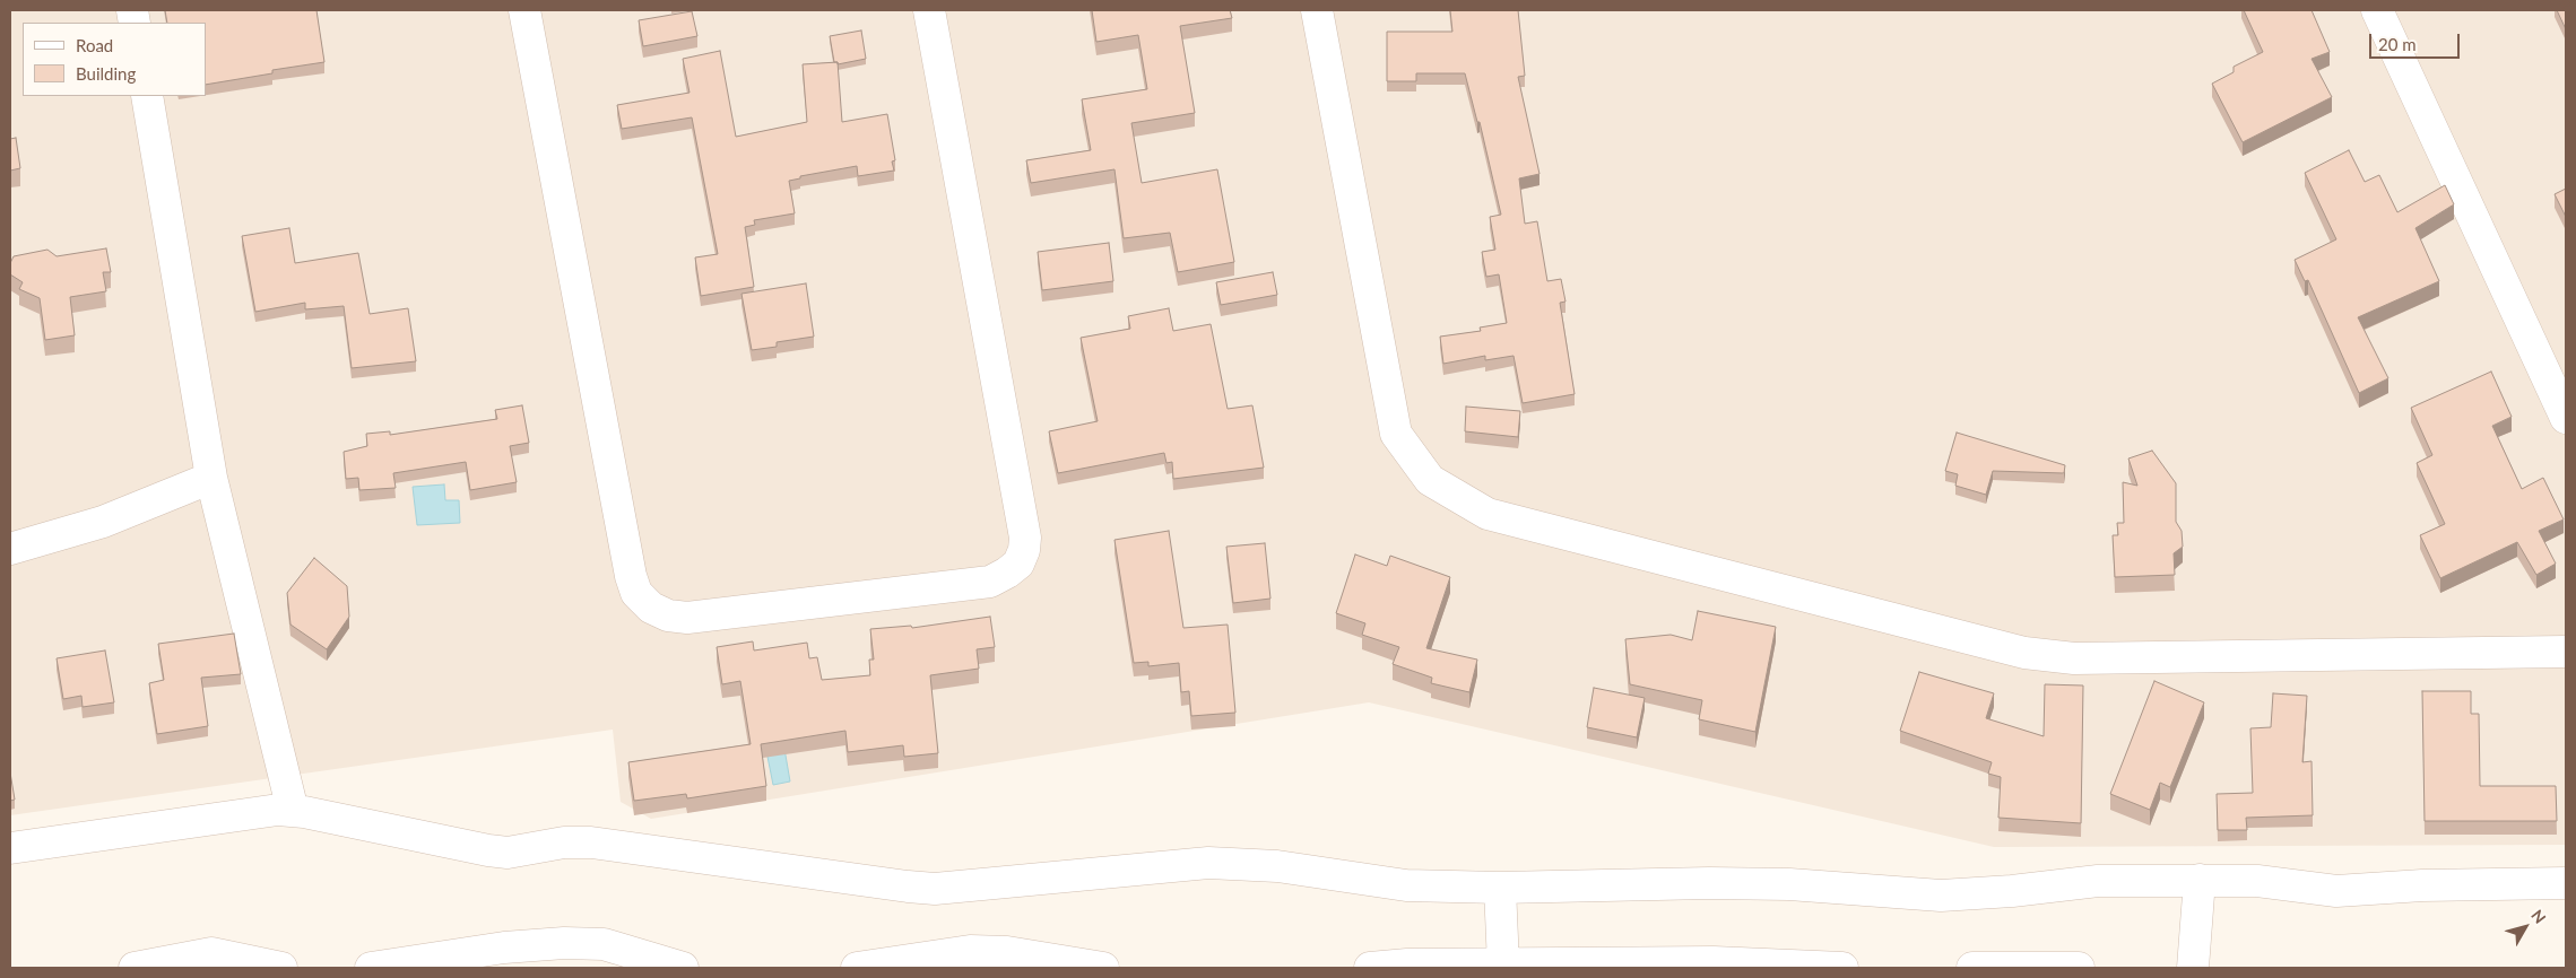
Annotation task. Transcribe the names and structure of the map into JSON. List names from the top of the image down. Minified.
{"legend":["Road","Building"],"scale_bar":"20 m","north":"top right"}
